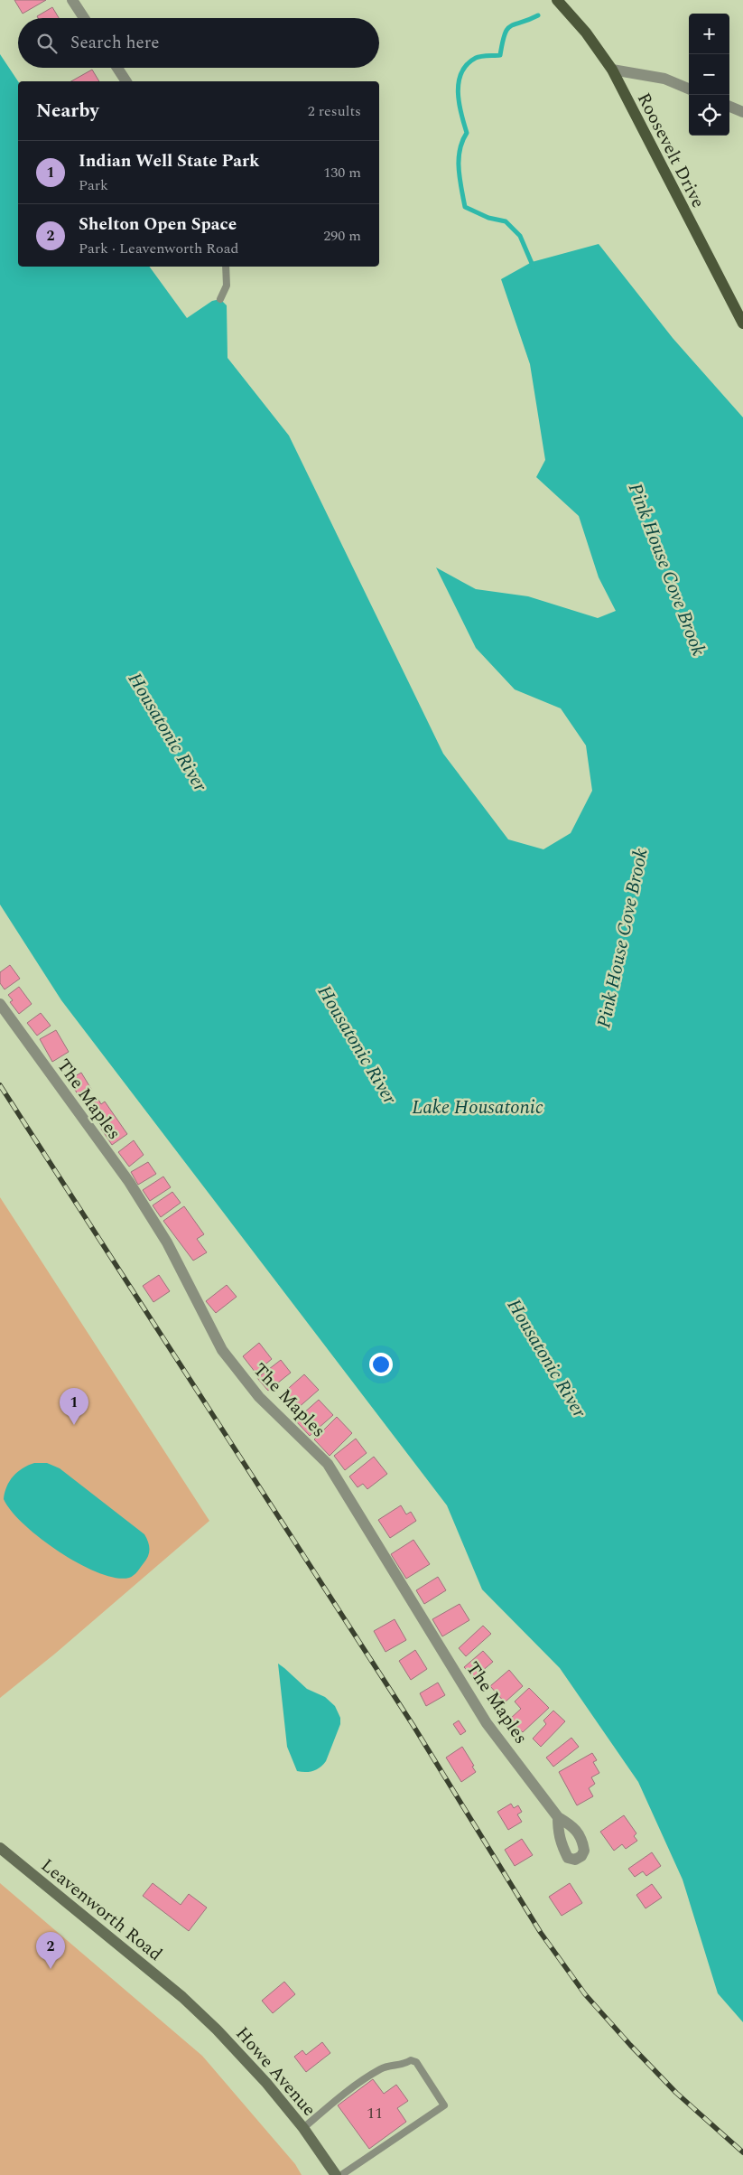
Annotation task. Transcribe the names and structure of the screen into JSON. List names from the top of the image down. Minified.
{"streets":{"main road":["Roosevelt Drive","Leavenworth Road","Howe Avenue"],"street":["The Maples"]},"crossings":[["Leavenworth Road","Howe Avenue"]],"water":["Pink House Cove Brook","Housatonic River","Lake Housatonic"],"house_numbers":["11"],"page":{"map_buttons":["+","−"],"search":"Search here","heading":["Nearby","2 results"],"list":[{"mark":"1","name":"Indian Well State Park","note":"Park","value":"130 m"},{"mark":"2","name":"Shelton Open Space","note":"Park · Leavenworth Road","value":"290 m"}],"pins":["1","2"]}}
